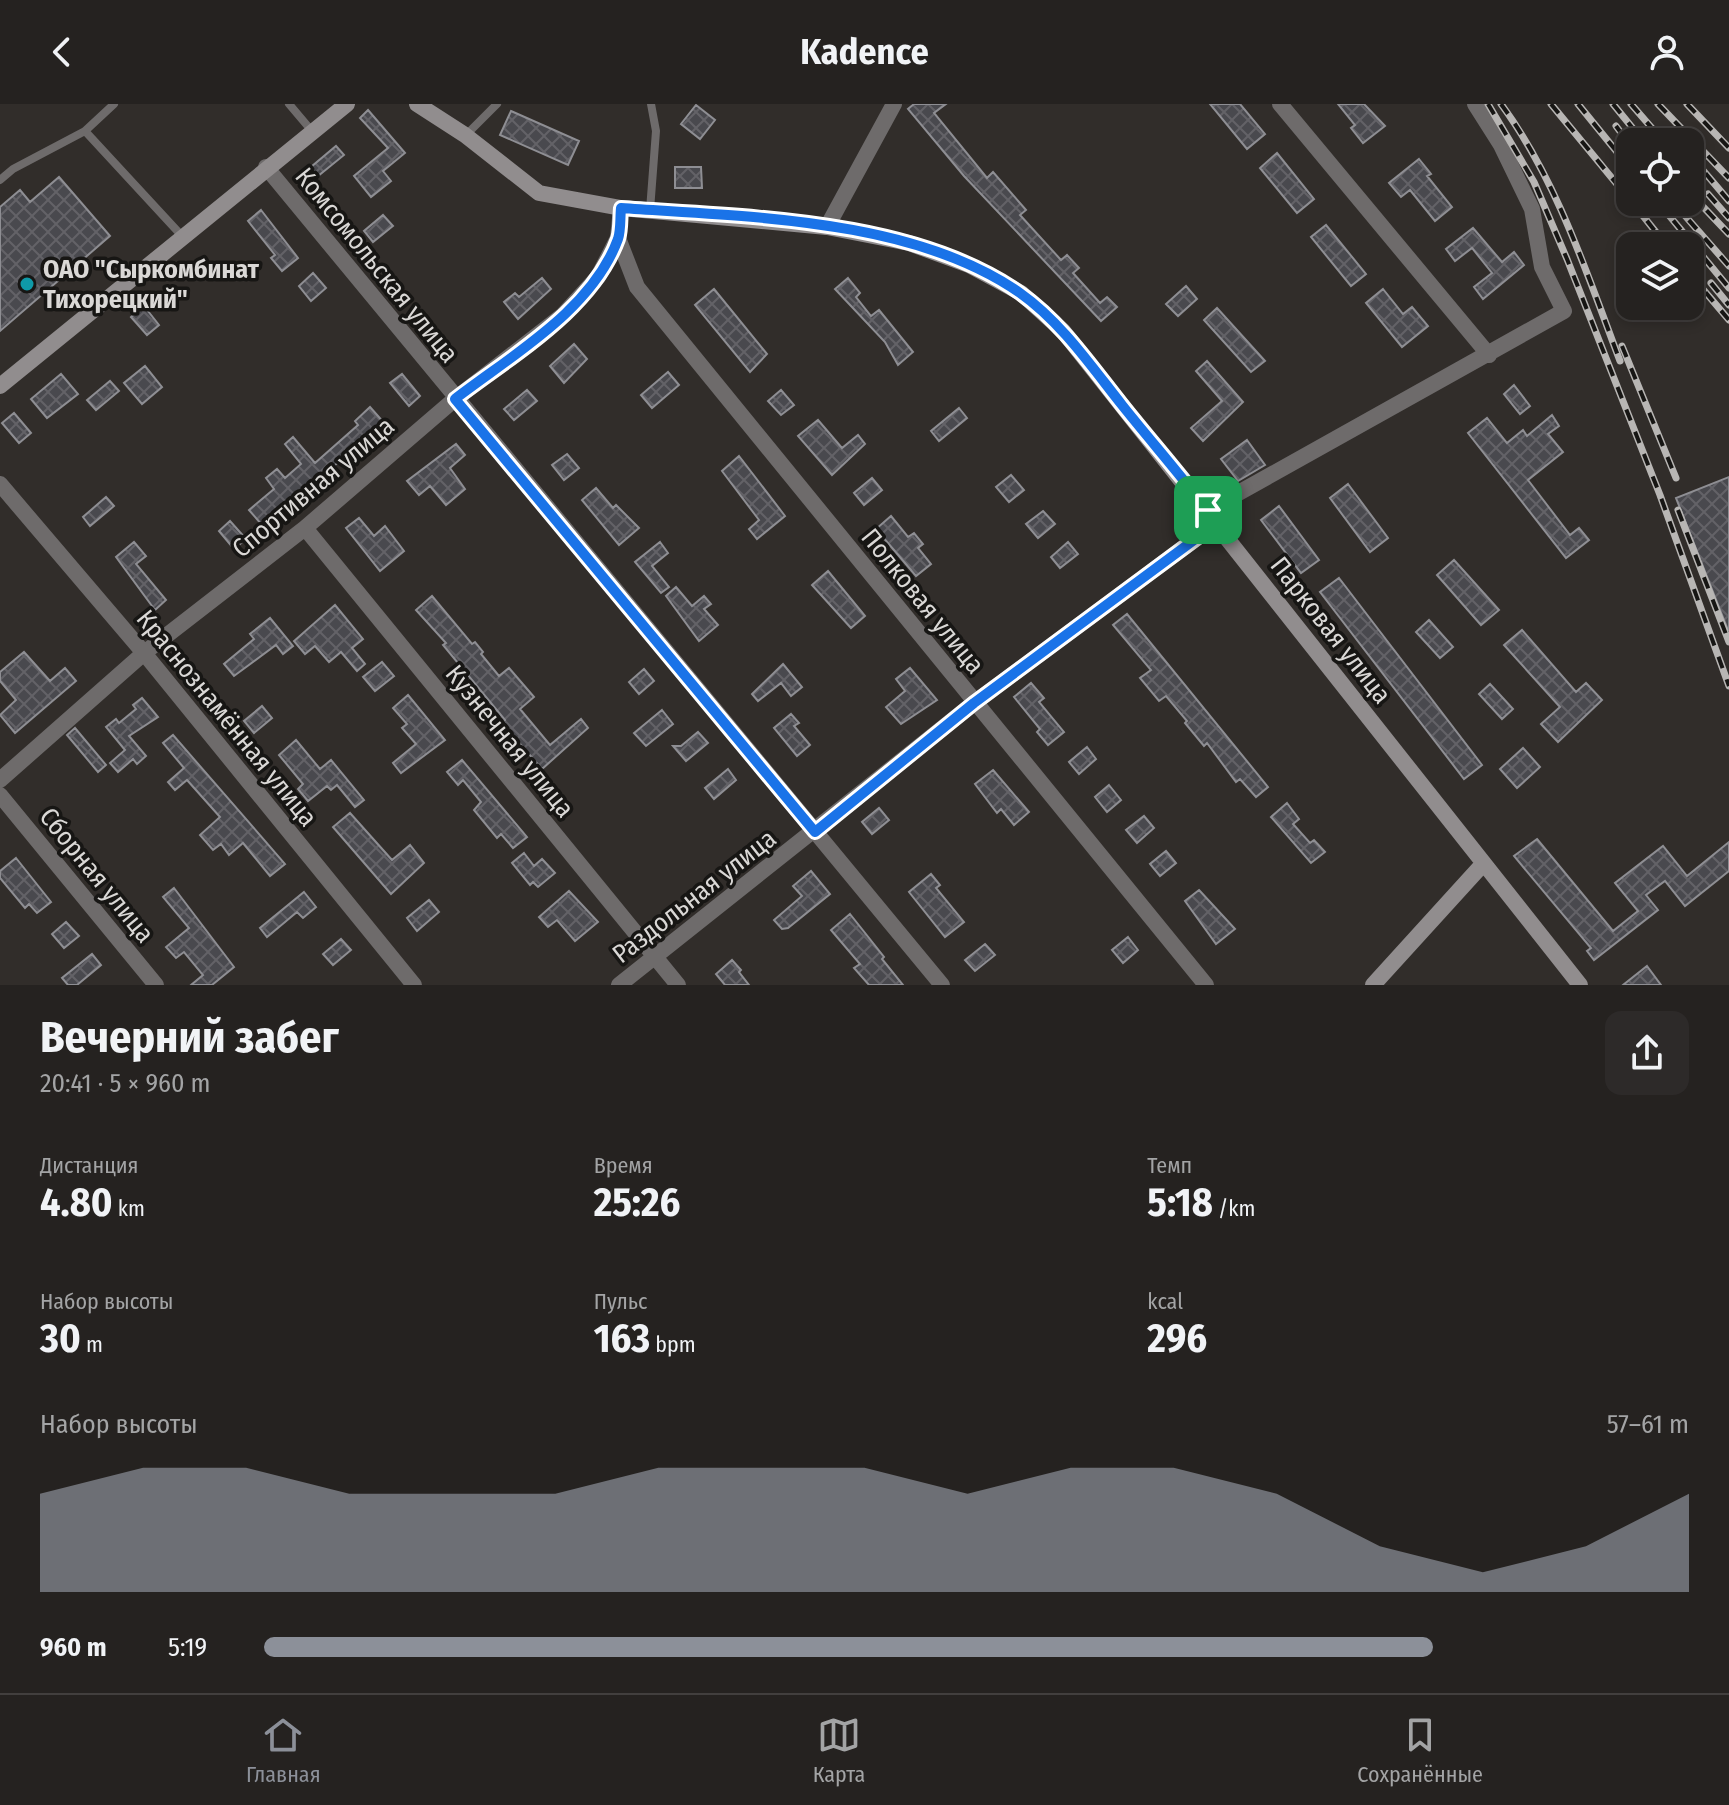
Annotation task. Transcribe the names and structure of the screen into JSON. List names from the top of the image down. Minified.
{"streets":{"main road":["Парковая улица"],"street":["Комсомольская улица","Спортивная улица","Полковая улица","Краснознамённая улица","Кузнечная улица","Сборная улица","Раздольная улица"]},"crossings":[["Комсомольская улица","Спортивная улица"],["Комсомольская улица","Раздольная улица"],["Спортивная улица","Полковая улица"],["Спортивная улица","Парковая улица"],["Спортивная улица","Краснознамённая улица"],["Спортивная улица","Кузнечная улица"],["Полковая улица","Раздольная улица"],["Парковая улица","Раздольная улица"],["Кузнечная улица","Раздольная улица"]],"places":["ОАО \"Сыркомбинат Тихорецкий\""],"page":{"header":"Kadence","heading":["Вечерний забег","20:41 · 5 × 960 m"],"stats":[["Дистанция","4.80 km"],["Время","25:26"],["Темп","5:18 /km"],["Набор высоты","30 m"],["Пульс","163 bpm"],["kcal","296"]],"chart":["Набор высоты","57–61 m"],"list":[{"name":"960 m","note":"5:19"}],"tabs":["Главная","Карта","Сохранённые"]}}
